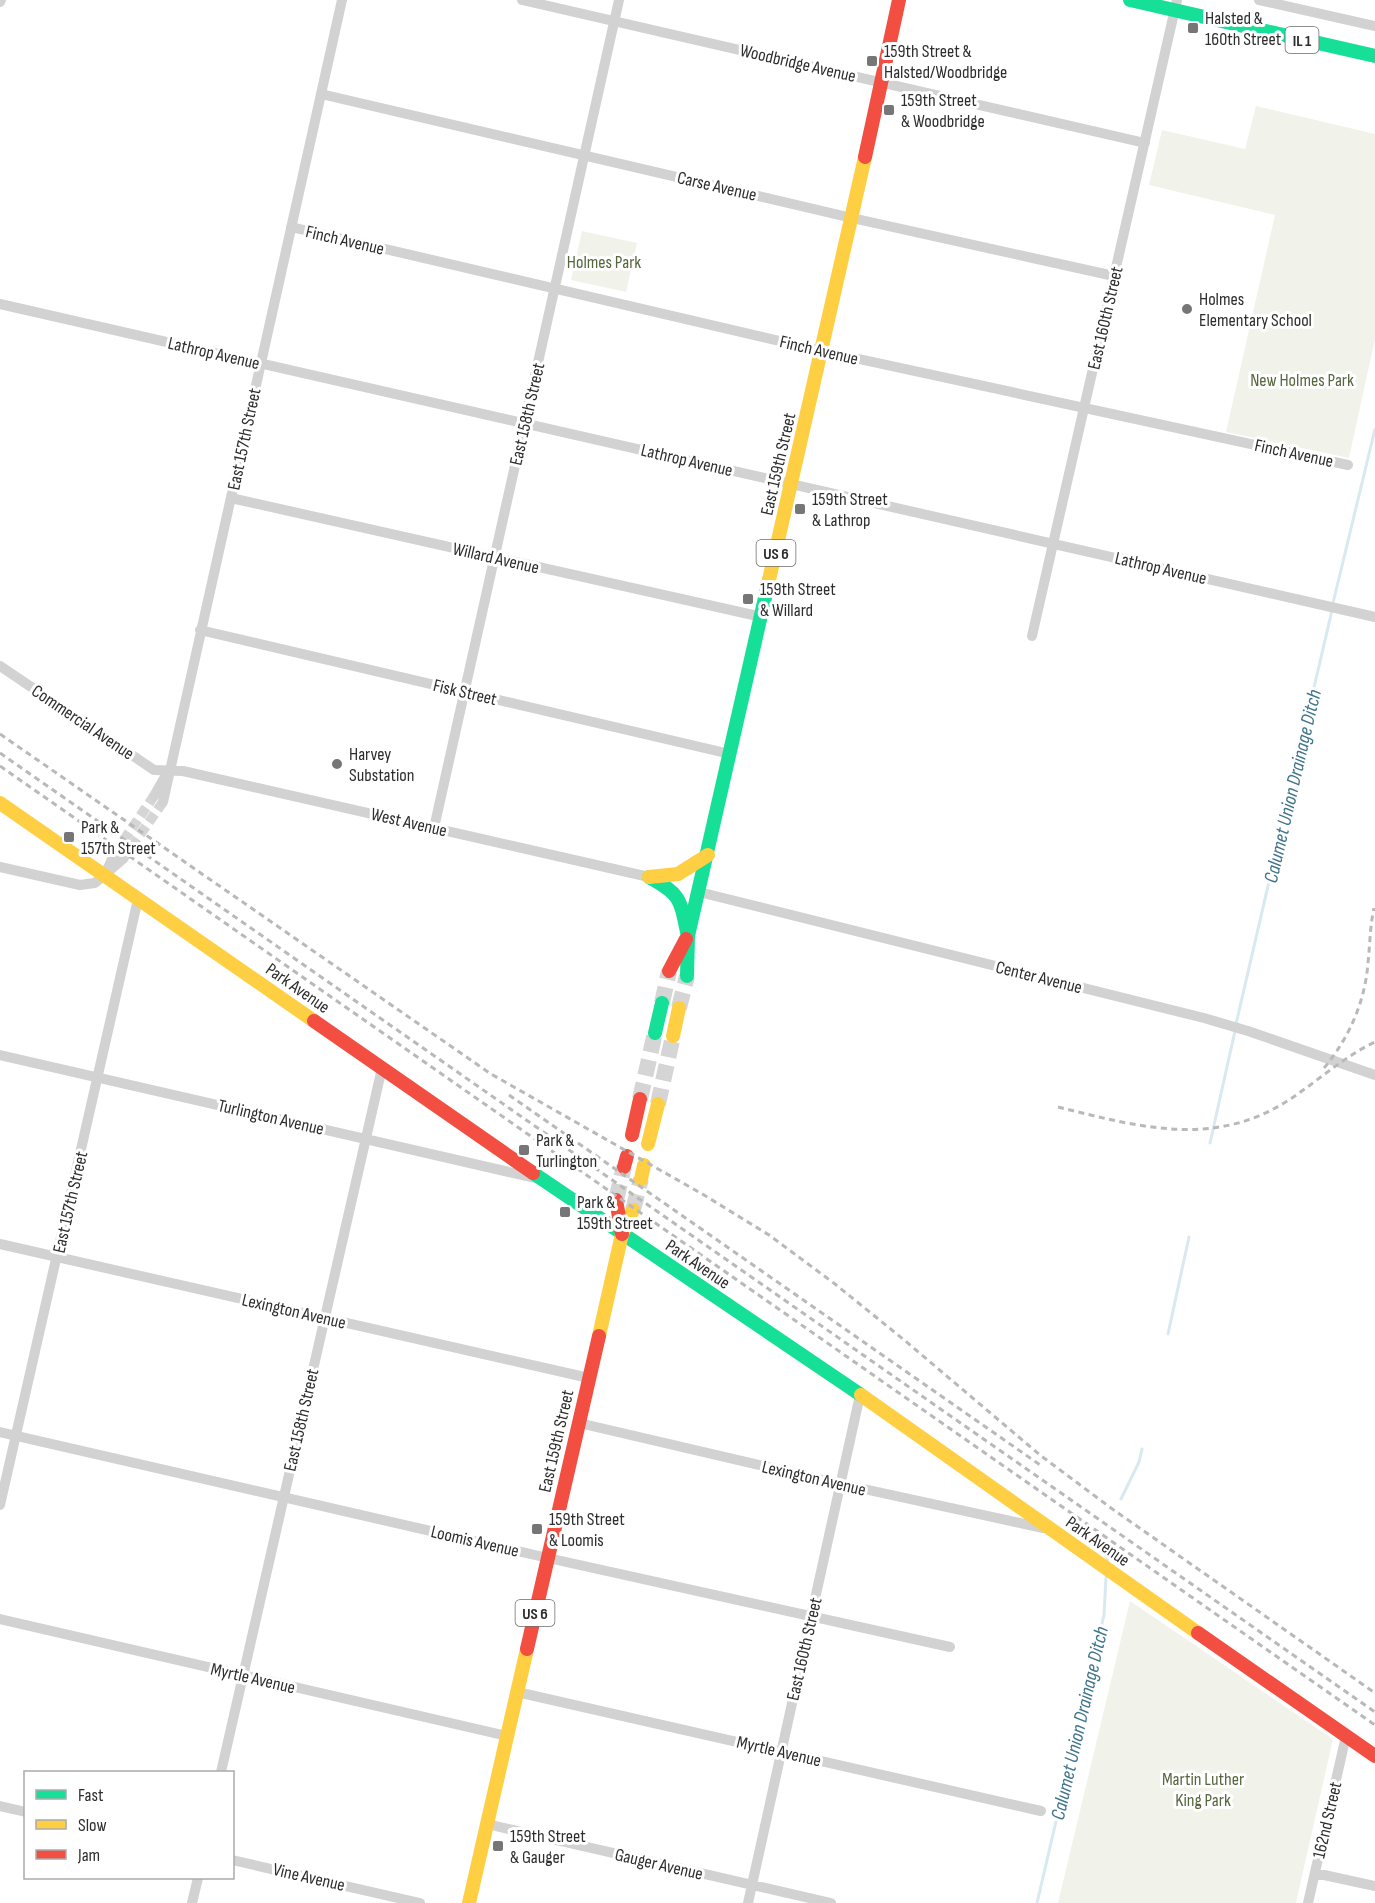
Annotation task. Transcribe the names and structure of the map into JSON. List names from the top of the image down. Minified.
{"streets":{"main road":["IL 1","East 159th Street","US 6","Park Avenue"],"street":["Woodbridge Avenue","Carse Avenue","Finch Avenue","East 160th Street","Lathrop Avenue","East 158th Street","East 157th Street","Willard Avenue","Fisk Street","Commercial Avenue","West Avenue","Center Avenue","Turlington Avenue","Lexington Avenue","Loomis Avenue","Myrtle Avenue","162nd Street","Gauger Avenue","Vine Avenue"]},"crossings":[["IL 1","East 160th Street"],["Woodbridge Avenue","East 160th Street"],["Woodbridge Avenue","East 158th Street"],["Woodbridge Avenue","East 159th Street"],["Carse Avenue","East 160th Street"],["Carse Avenue","East 158th Street"],["Carse Avenue","East 157th Street"],["Carse Avenue","East 159th Street"],["Finch Avenue","East 160th Street"],["Finch Avenue","East 158th Street"],["Finch Avenue","East 157th Street"],["Finch Avenue","East 159th Street"],["East 160th Street","Lathrop Avenue"],["East 160th Street","Park Avenue"],["East 160th Street","Lexington Avenue"],["East 160th Street","Loomis Avenue"],["East 160th Street","Myrtle Avenue"],["East 160th Street","Gauger Avenue"],["Lathrop Avenue","East 158th Street"],["Lathrop Avenue","East 157th Street"],["Lathrop Avenue","East 159th Street"],["East 158th Street","Willard Avenue"],["East 158th Street","Fisk Street"],["East 158th Street","West Avenue"],["East 158th Street","Park Avenue"],["East 158th Street","Turlington Avenue"],["East 158th Street","Lexington Avenue"],["East 158th Street","Loomis Avenue"],["East 158th Street","Myrtle Avenue"],["East 157th Street","Willard Avenue"],["East 157th Street","Fisk Street"],["East 157th Street","Commercial Avenue"],["East 157th Street","West Avenue"],["East 157th Street","Park Avenue"],["East 157th Street","Turlington Avenue"],["East 157th Street","Lexington Avenue"],["East 157th Street","Loomis Avenue"],["East 159th Street","Willard Avenue"],["East 159th Street","Fisk Street"],["East 159th Street","Center Avenue"],["East 159th Street","Park Avenue"],["East 159th Street","Lexington Avenue"],["East 159th Street","Loomis Avenue"],["East 159th Street","Myrtle Avenue"],["East 159th Street","Gauger Avenue"],["Commercial Avenue","West Avenue"],["Park Avenue","Turlington Avenue"],["Park Avenue","Lexington Avenue"],["Park Avenue","162nd Street"]],"water":["Calumet Union Drainage Ditch"],"parks":["Holmes Park","New Holmes Park","Martin Luther King Park"],"places":{"transit":["Halsted & 160th Street","159th Street & Halsted/Woodbridge","159th Street & Woodbridge","159th Street & Lathrop","159th Street & Willard","Park & 157th Street","Park & Turlington","Park & 159th Street","159th Street & Loomis","159th Street & Gauger"],"other":["Holmes Elementary School","Harvey Substation"]},"legend":["Fast","Slow","Jam"]}
